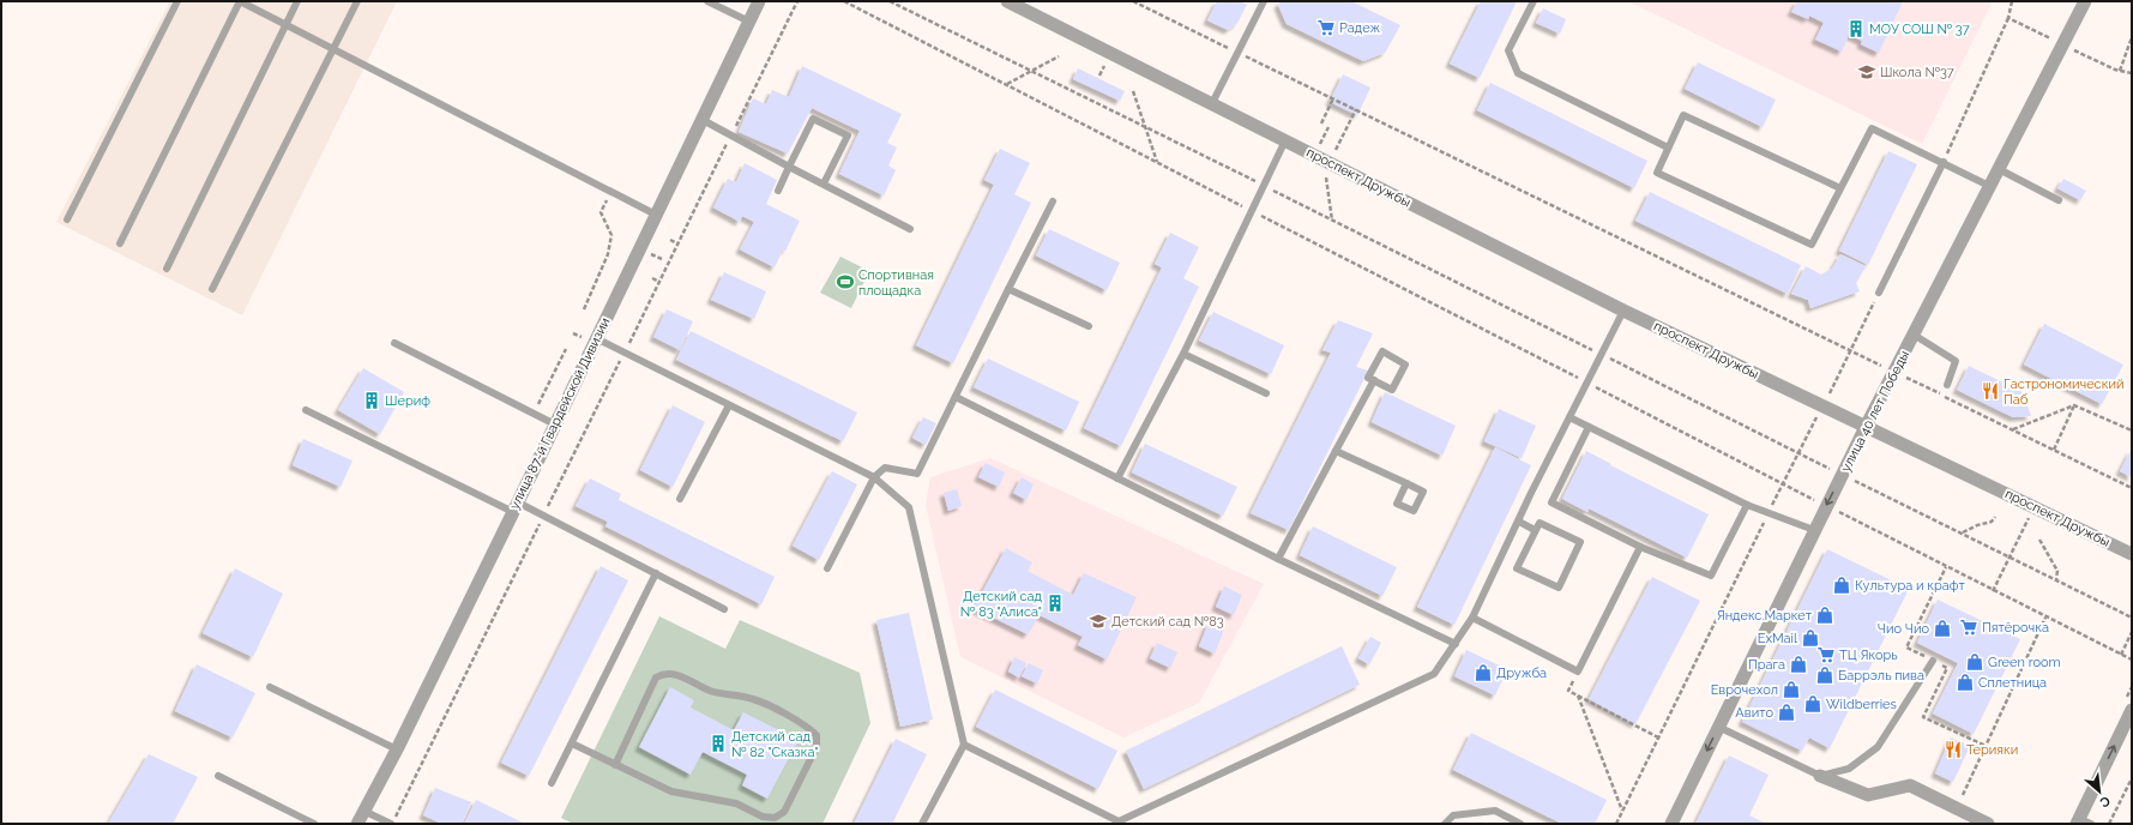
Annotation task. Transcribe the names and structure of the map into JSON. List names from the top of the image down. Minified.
{"streets":{"street":["проспект Дружбы","улица 40 лет Победы","улица 87-й Гвардейской Дивизии"]},"crossings":[["проспект Дружбы","улица 40 лет Победы"]],"places":{"supermarket":["Радеж","Пятёрочка","ТЦ Якорь"],"building":["МОУ СОШ № 37","Шериф","Детский сад № 83 \"Алиса\"","Детский сад № 82 \"Сказка\""],"school or university":["Школа №37","Детский сад №83"],"sports":["Спортивная площадка"],"restaurant":["Гастрономический Паб","Терияки"],"shop":["Культура и крафт","Яндекс.Маркет","Чио Чио","ExMail","Green room","Прага","Дружба","Баррэль пива","Сплетница","Еврочехол","Wildberries","Авито"]},"north":"bottom right"}
